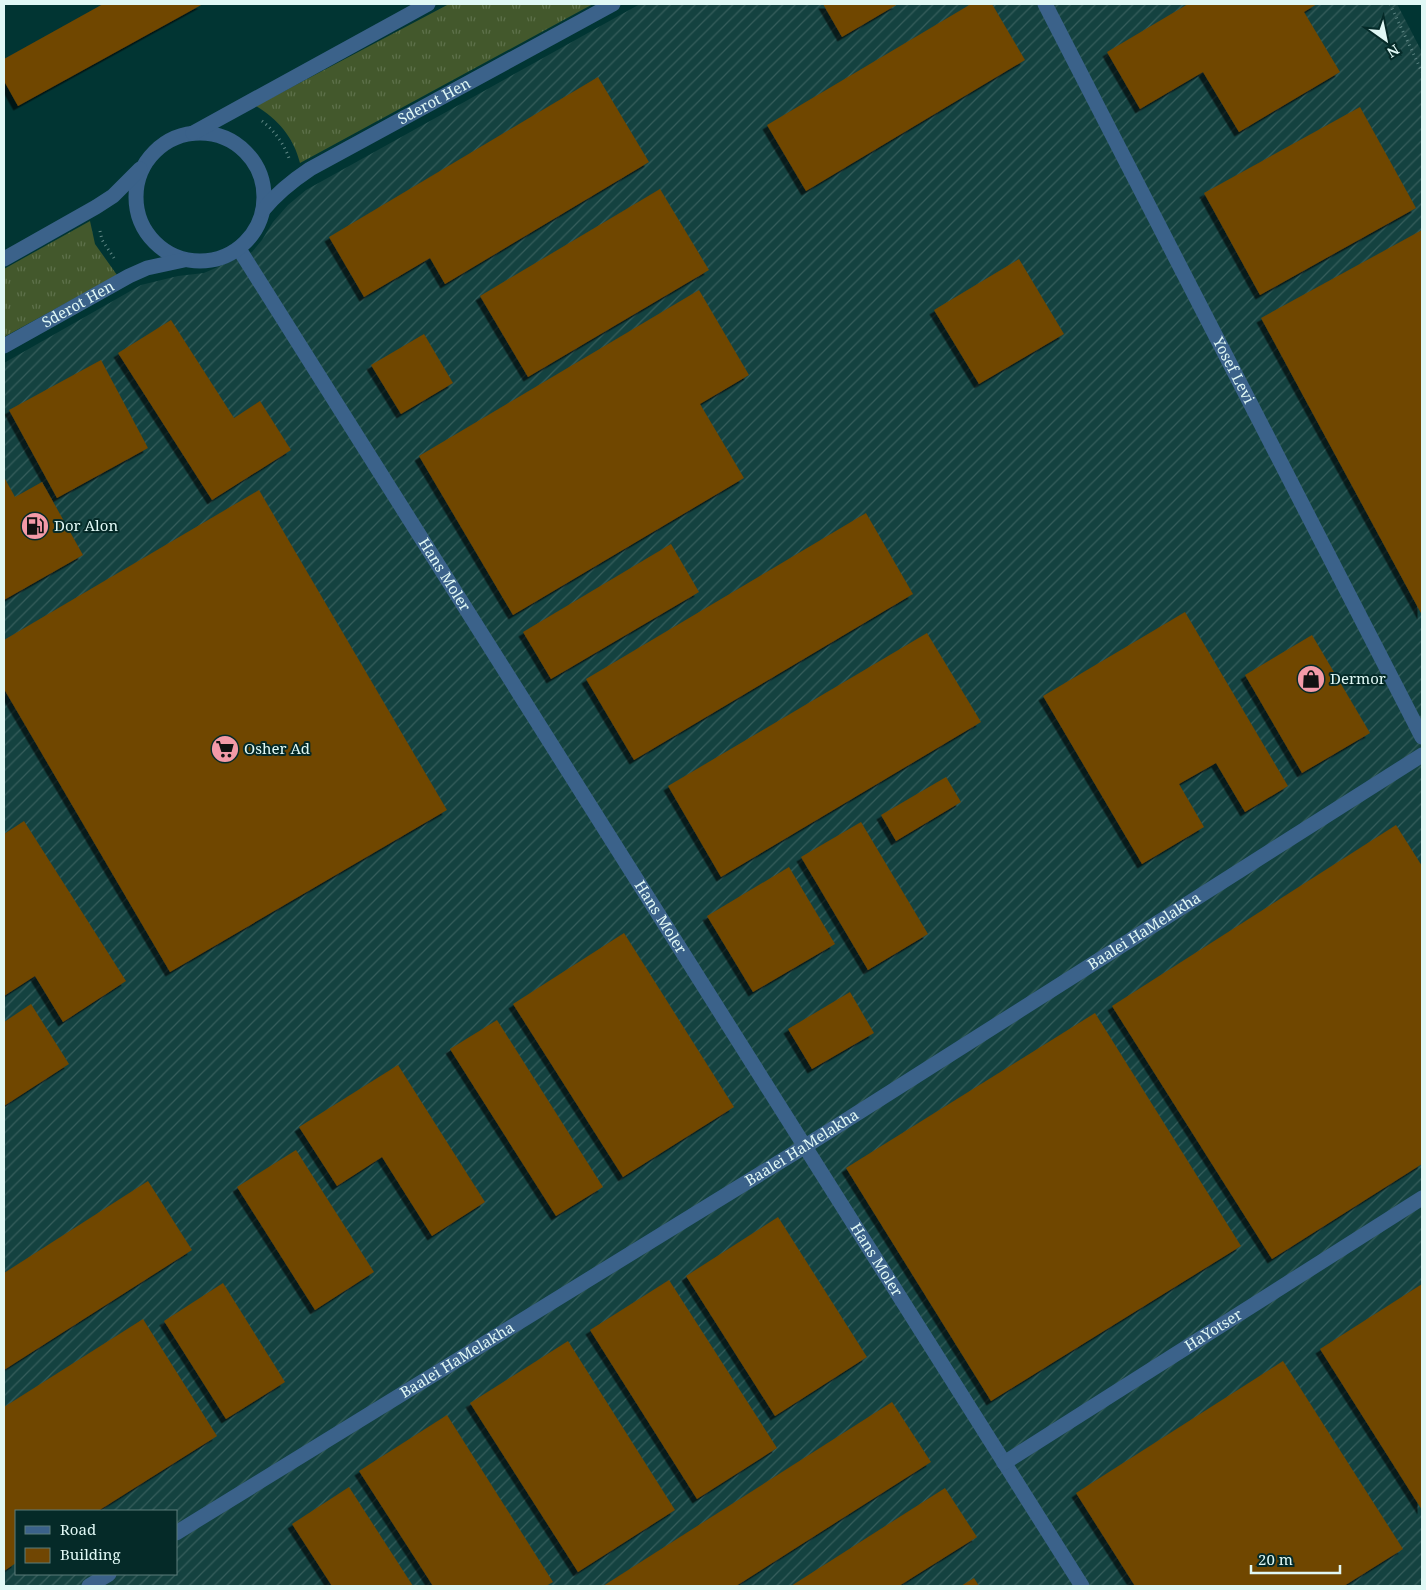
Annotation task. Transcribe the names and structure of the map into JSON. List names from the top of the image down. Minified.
{"streets":{"street":["Sderot Hen","Yosef Levi","Hans Moler","Baalei HaMelakha","HaYotser"]},"crossings":[["Sderot Hen","Hans Moler"],["Hans Moler","Baalei HaMelakha"],["Hans Moler","HaYotser"]],"places":{"fuel station":["Dor Alon"],"shop":["Dermor"],"supermarket":["Osher Ad"]},"legend":["Road","Building"],"scale_bar":"20 m","north":"bottom right"}
